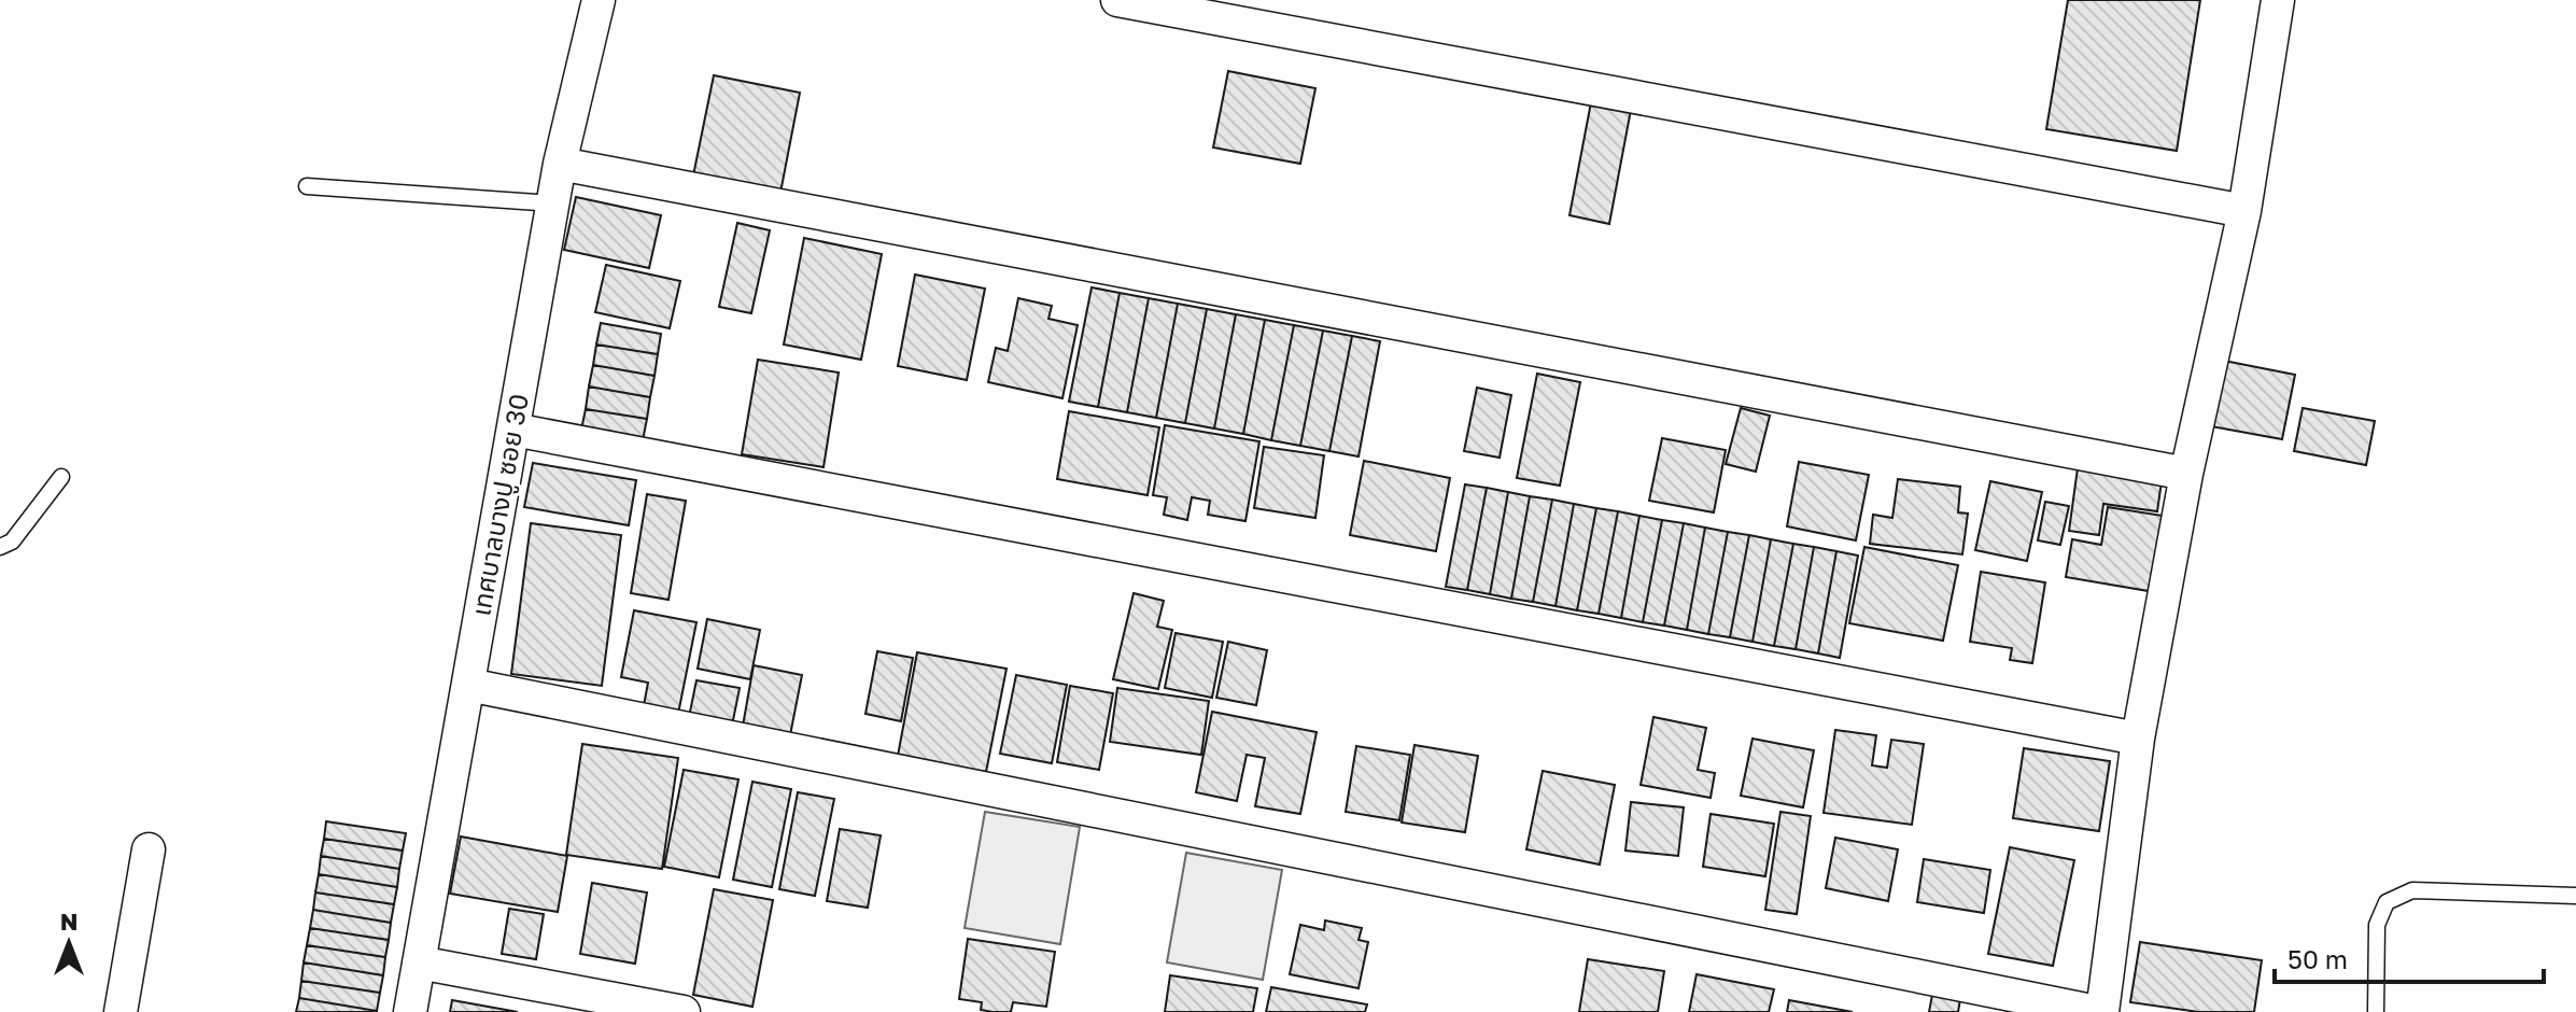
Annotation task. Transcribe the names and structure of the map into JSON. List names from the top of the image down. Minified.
{"streets":{"street":["เทศบาลบางปู ซอย 30"]},"scale_bar":"50 m","north":"top"}
